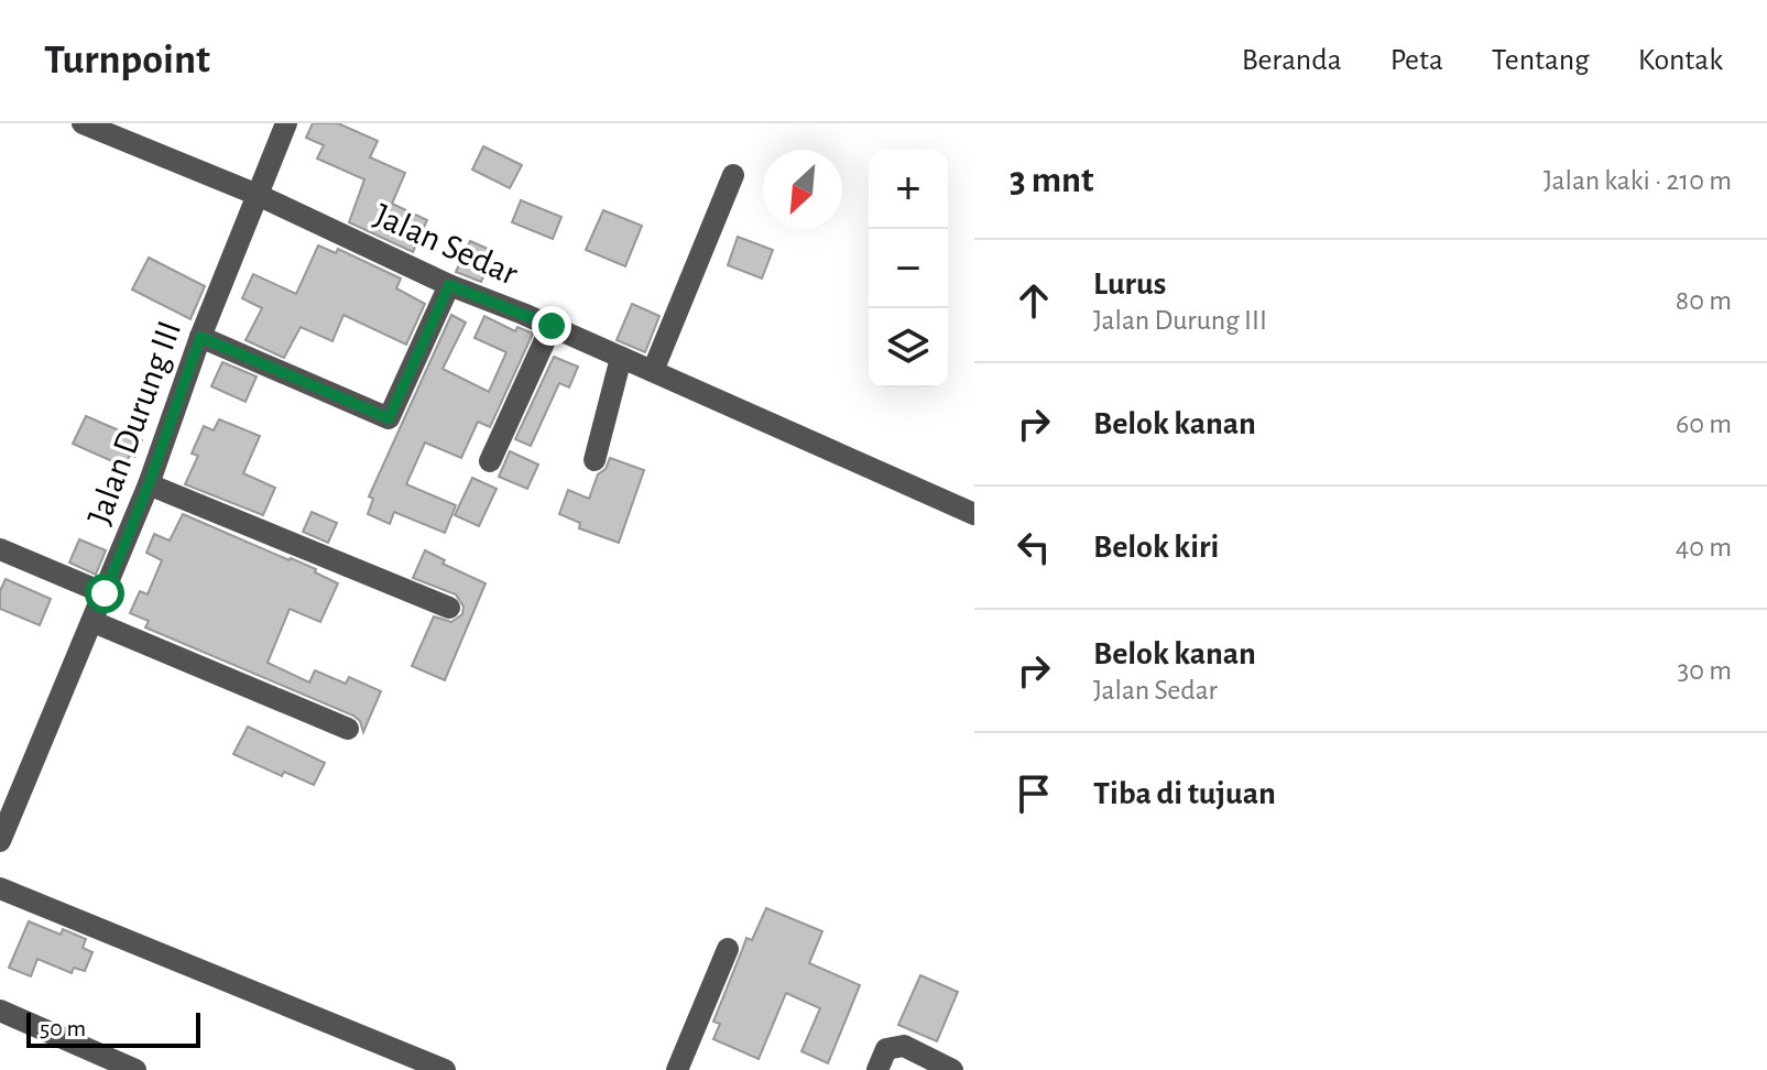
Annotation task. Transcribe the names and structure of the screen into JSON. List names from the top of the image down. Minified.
{"streets":{"street":["Jalan Sedar","Jalan Durung III"]},"crossings":[["Jalan Sedar","Jalan Durung III"]],"scale_bar":"50 m","north":"bottom left","page":{"header":"Turnpoint","nav":["Beranda","Peta","Tentang","Kontak"],"heading":["3 mnt","Jalan kaki · 210 m"],"map_buttons":["+","−"],"list":[["Lurus","Jalan Durung III","80 m"],["Belok kanan","60 m"],["Belok kiri","40 m"],["Belok kanan","Jalan Sedar","30 m"],"Tiba di tujuan"],"scale":"50 m"}}
